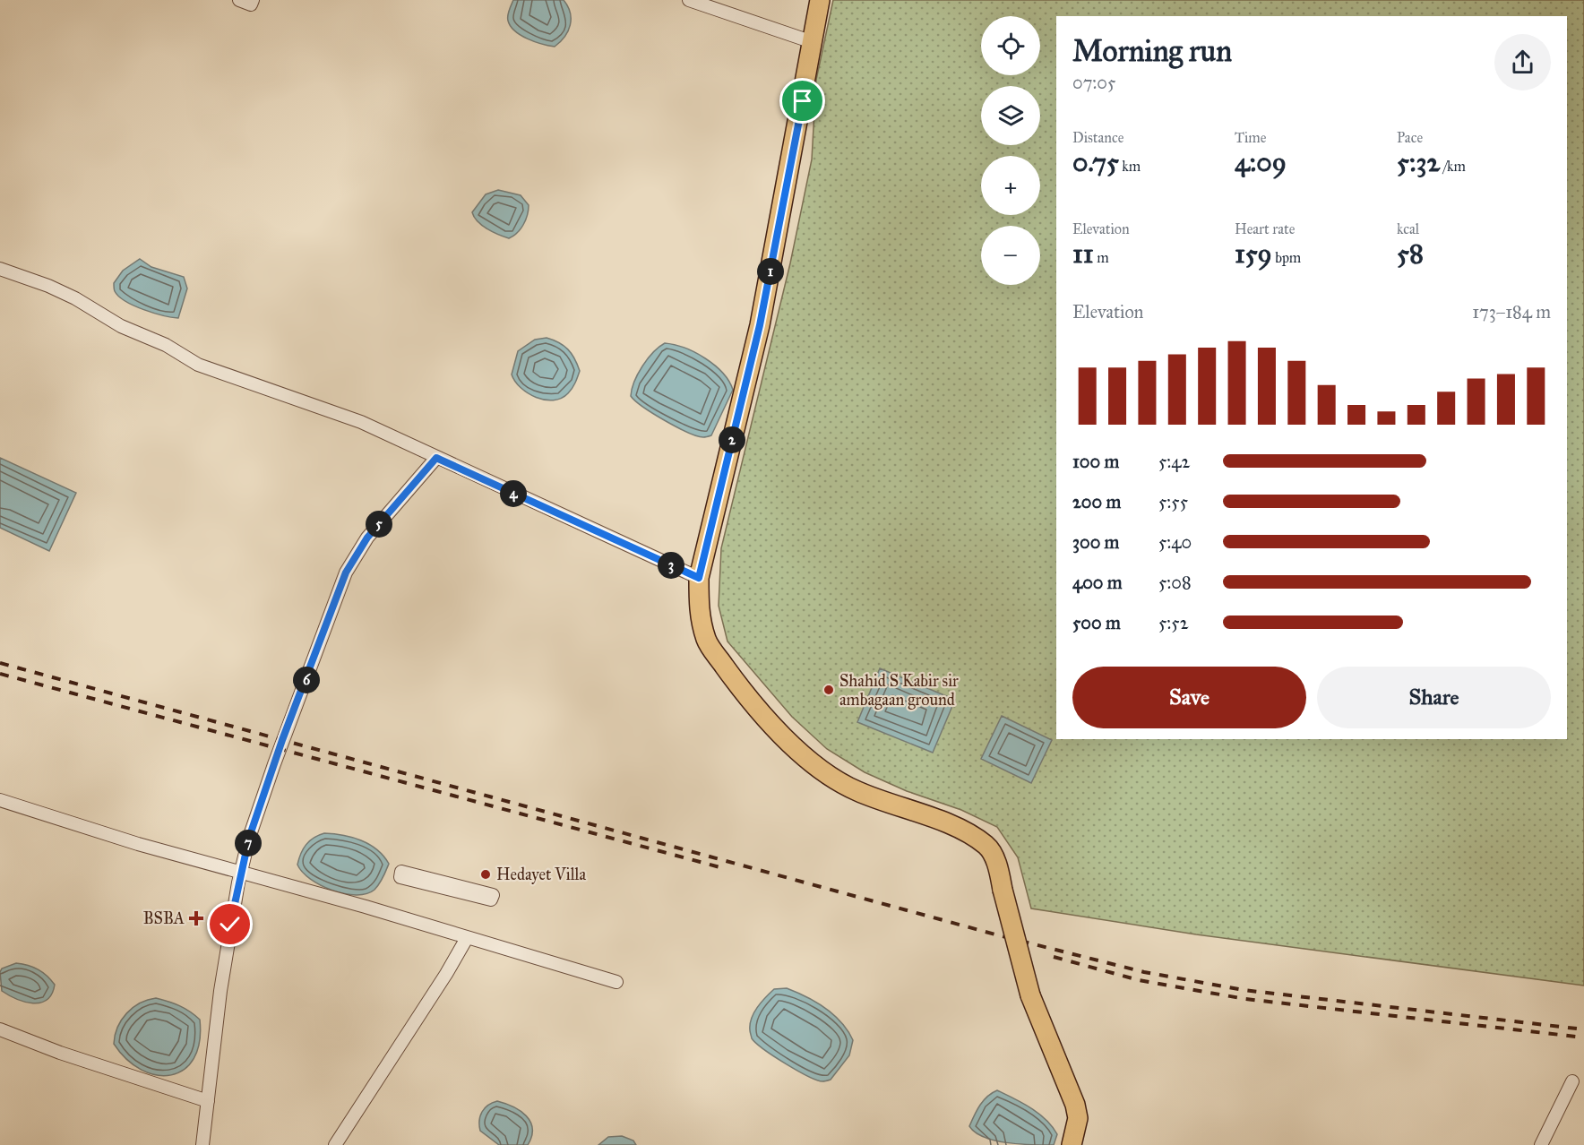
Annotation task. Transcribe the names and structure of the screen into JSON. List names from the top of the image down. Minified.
{"places":{"other":["Shahid S Kabir sir ambagaan ground","Hedayet Villa"],"health":["BSBA"]},"page":{"map_buttons":["+","−"],"heading":["Morning run","07:05"],"stats":[["Distance","0.75 km"],["Time","4:09"],["Pace","5:32 /km"],["Elevation","11 m"],["Heart rate","159 bpm"],["kcal","58"]],"pins":["1","2","4","5","3","6","7"],"chart":["Elevation","173–184 m"],"list":[{"name":"100 m","note":"5:42"},{"name":"200 m","note":"5:55"},{"name":"300 m","note":"5:40"},{"name":"400 m","note":"5:08"},{"name":"500 m","note":"5:52"}],"buttons":["Save","Share"]}}
